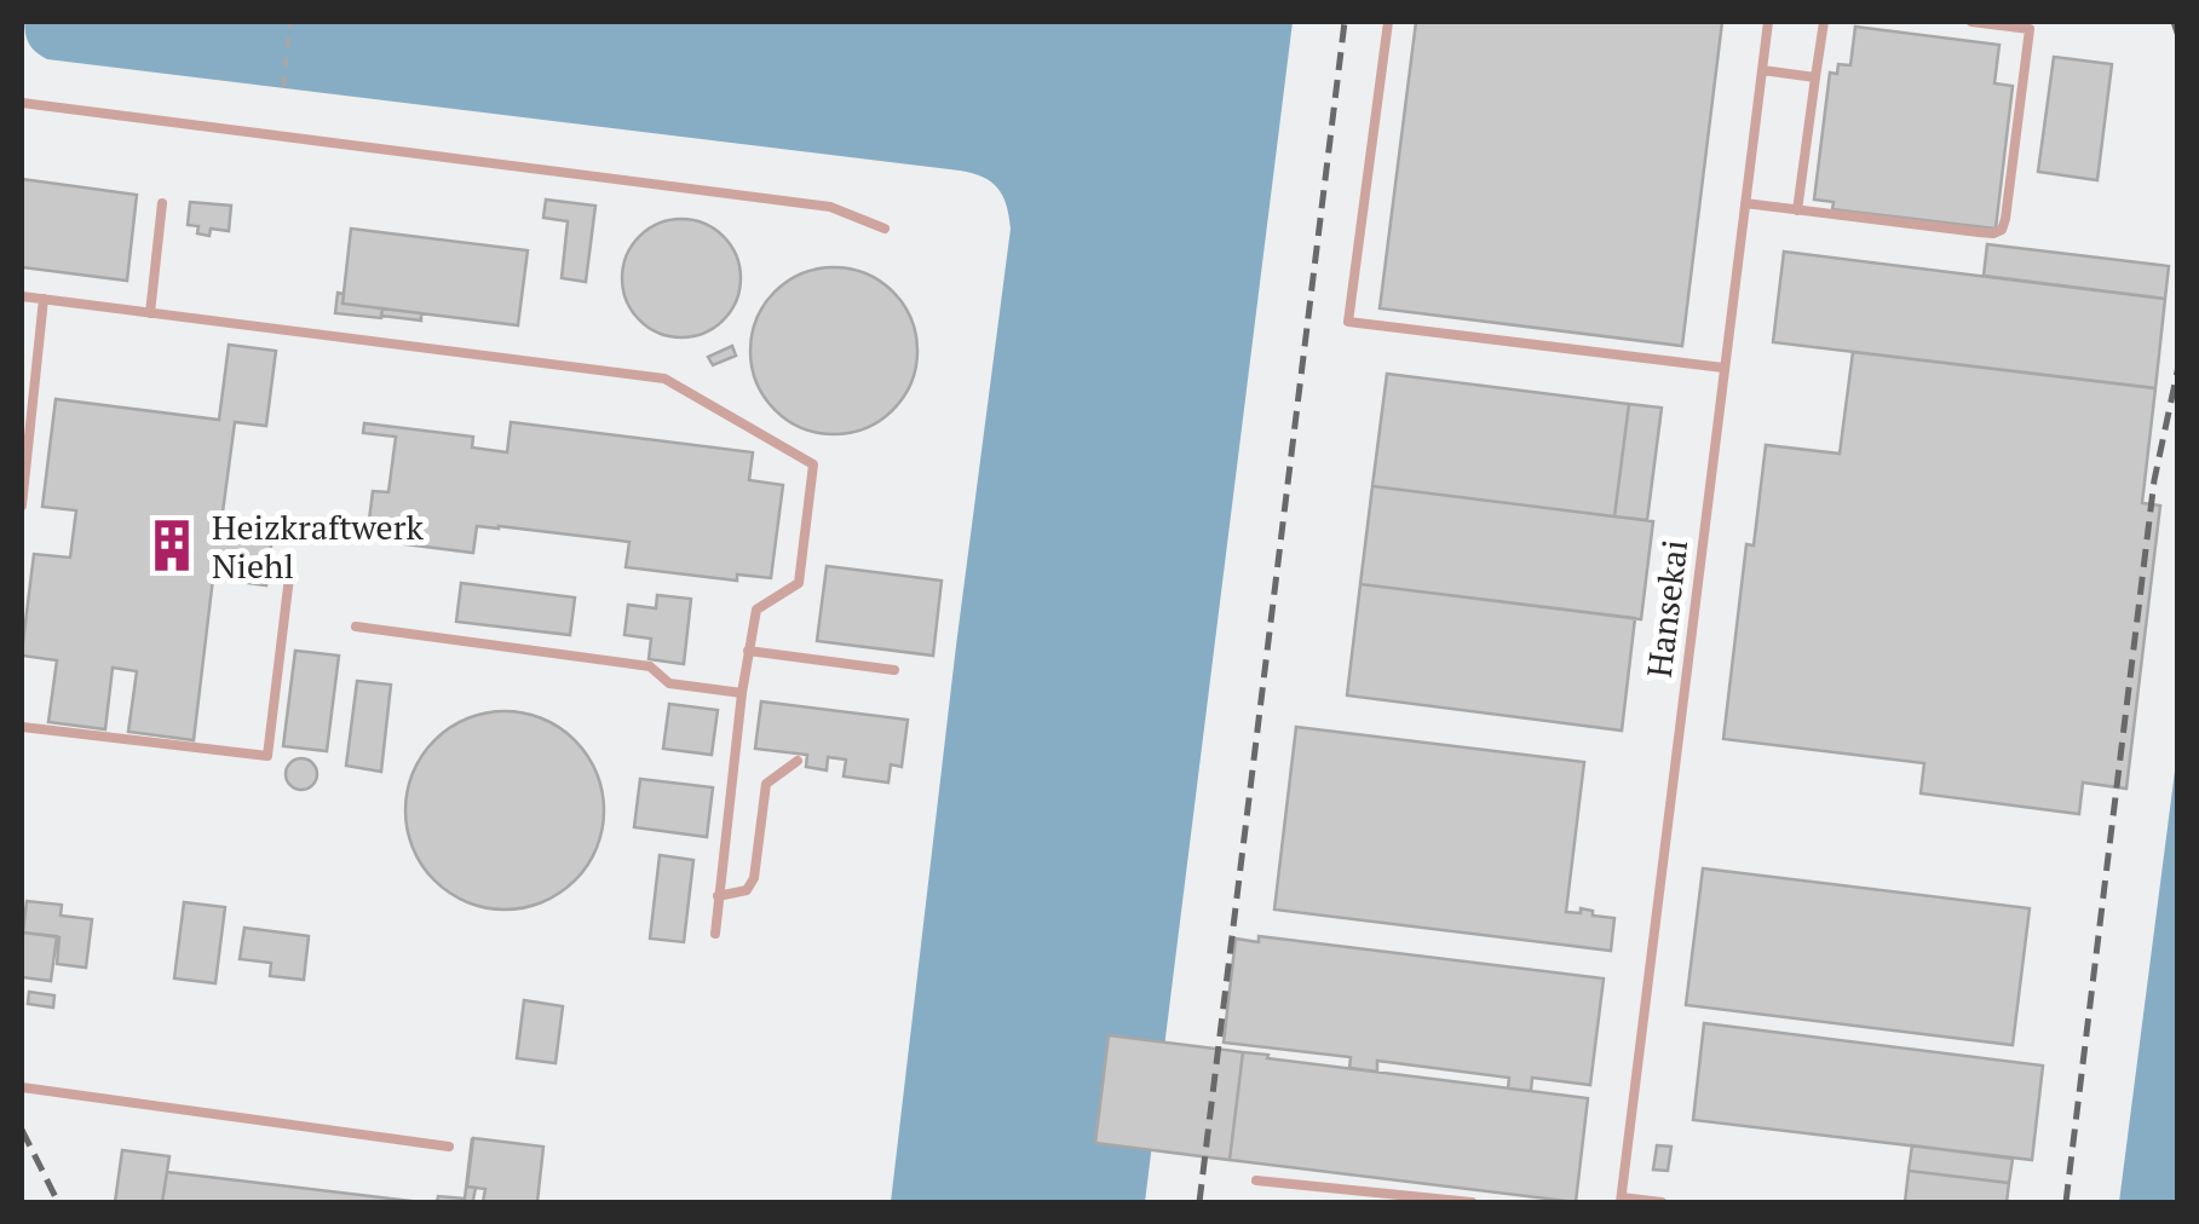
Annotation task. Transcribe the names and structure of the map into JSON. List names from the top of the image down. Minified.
{"streets":{"lane":["Hansekai"]},"places":{"building":["Heizkraftwerk Niehl"]}}
